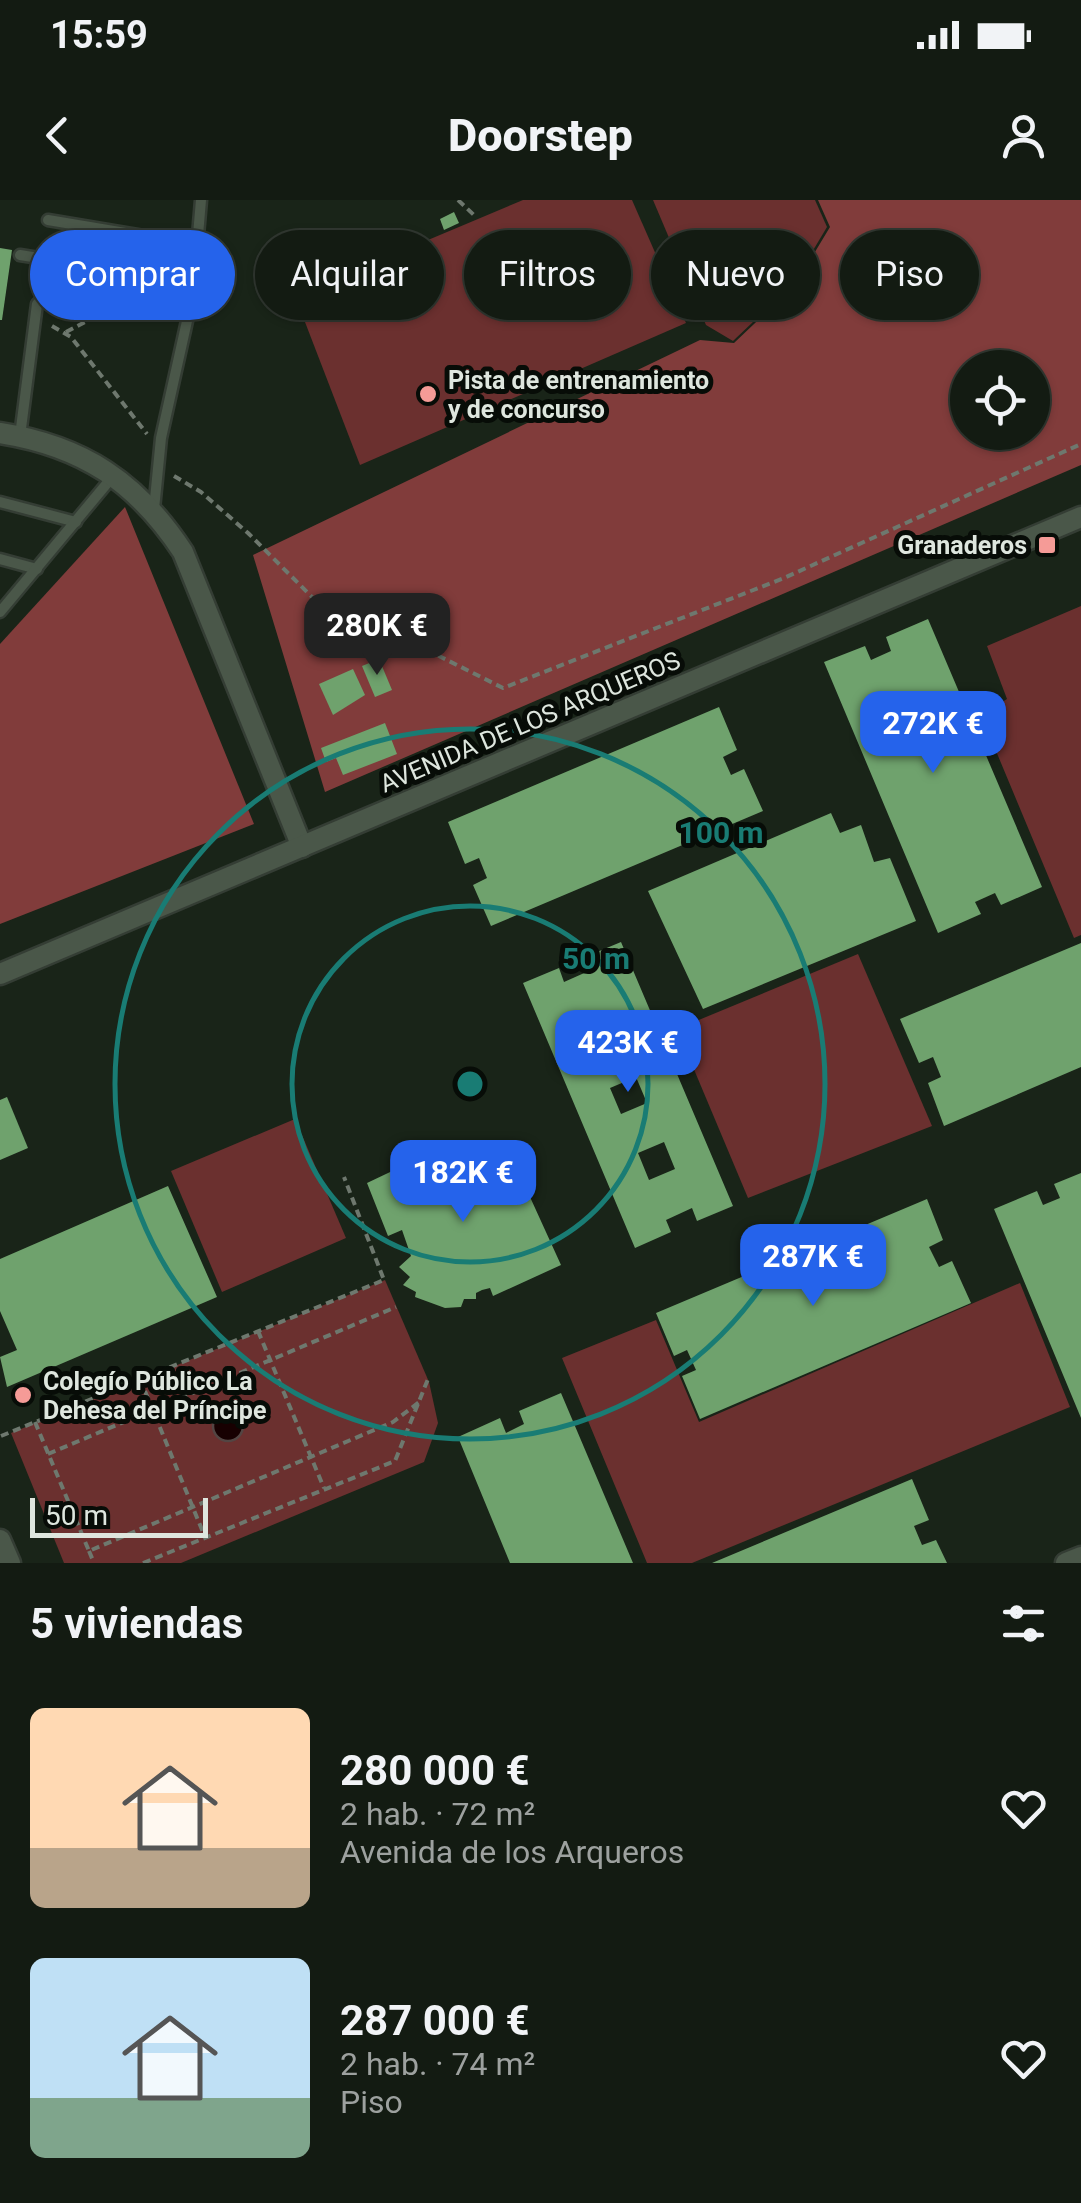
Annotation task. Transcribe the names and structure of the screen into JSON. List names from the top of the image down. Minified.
{"streets":{"street":["AVENIDA DE LOS ARQUEROS"]},"places":{"other":["Pista de entrenamiento y de concurso","Colegío Público La Dehesa del Príncipe"],"transit":["Granaderos"]},"scale_bar":"50 m","page":{"status":"15:59","header":"Doorstep","chip":["Comprar","Alquilar","Filtros","Nuevo","Piso"],"price":["280K €","272K €","423K €","182K €","287K €"],"scale":"50 m","heading":"5 viviendas","list":[{"name":"280 000 €","note":"2 hab. · 72 m² · Avenida de los Arqueros"},{"name":"287 000 €","note":"2 hab. · 74 m² · Piso"}]},"rings":["100 m","50 m"]}
